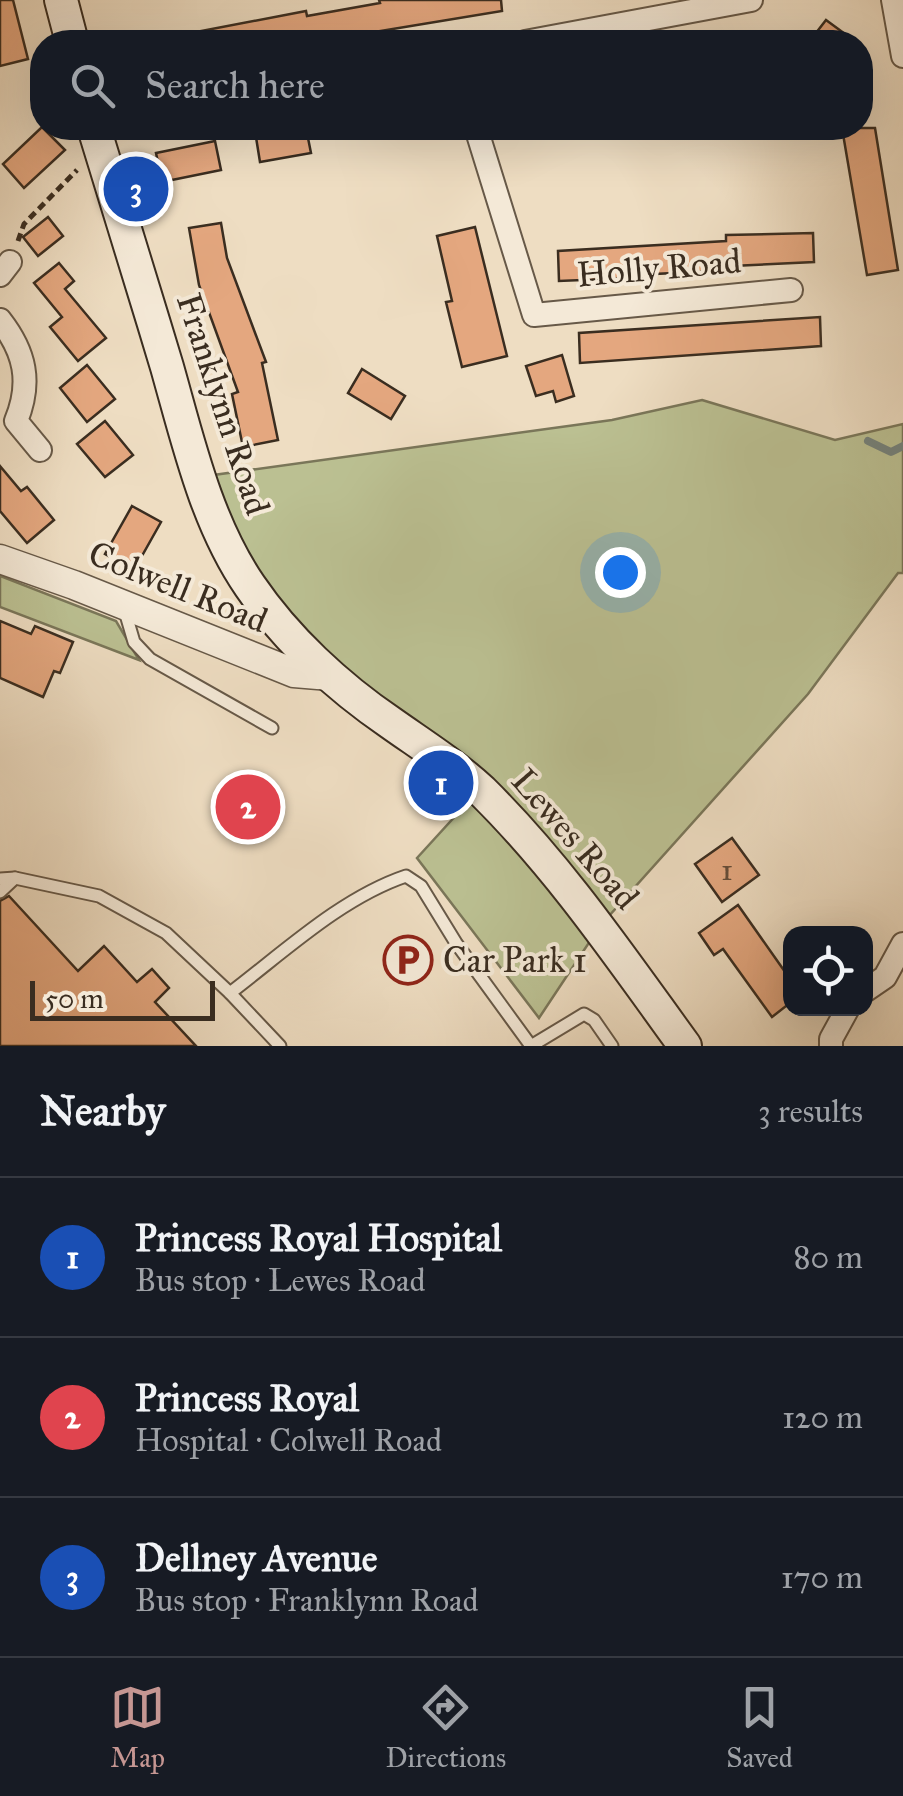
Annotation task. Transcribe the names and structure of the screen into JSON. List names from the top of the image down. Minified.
{"streets":{"main road":["Franklynn Road","Lewes Road"],"street":["Holly Road","Colwell Road"]},"crossings":[["Franklynn Road","Colwell Road"],["Franklynn Road","Lewes Road"],["Colwell Road","Lewes Road"]],"places":{"parking":["Car Park 1"]},"house_numbers":["1"],"scale_bar":"50 m","page":{"search":"Search here","pins":["3","1","2"],"scale":"50 m","heading":["Nearby","3 results"],"list":[{"mark":"1","name":"Princess Royal Hospital","note":"Bus stop · Lewes Road","value":"80 m"},{"mark":"2","name":"Princess Royal","note":"Hospital · Colwell Road","value":"120 m"},{"mark":"3","name":"Dellney Avenue","note":"Bus stop · Franklynn Road","value":"170 m"}],"nav":["Map","Directions","Saved"]}}
